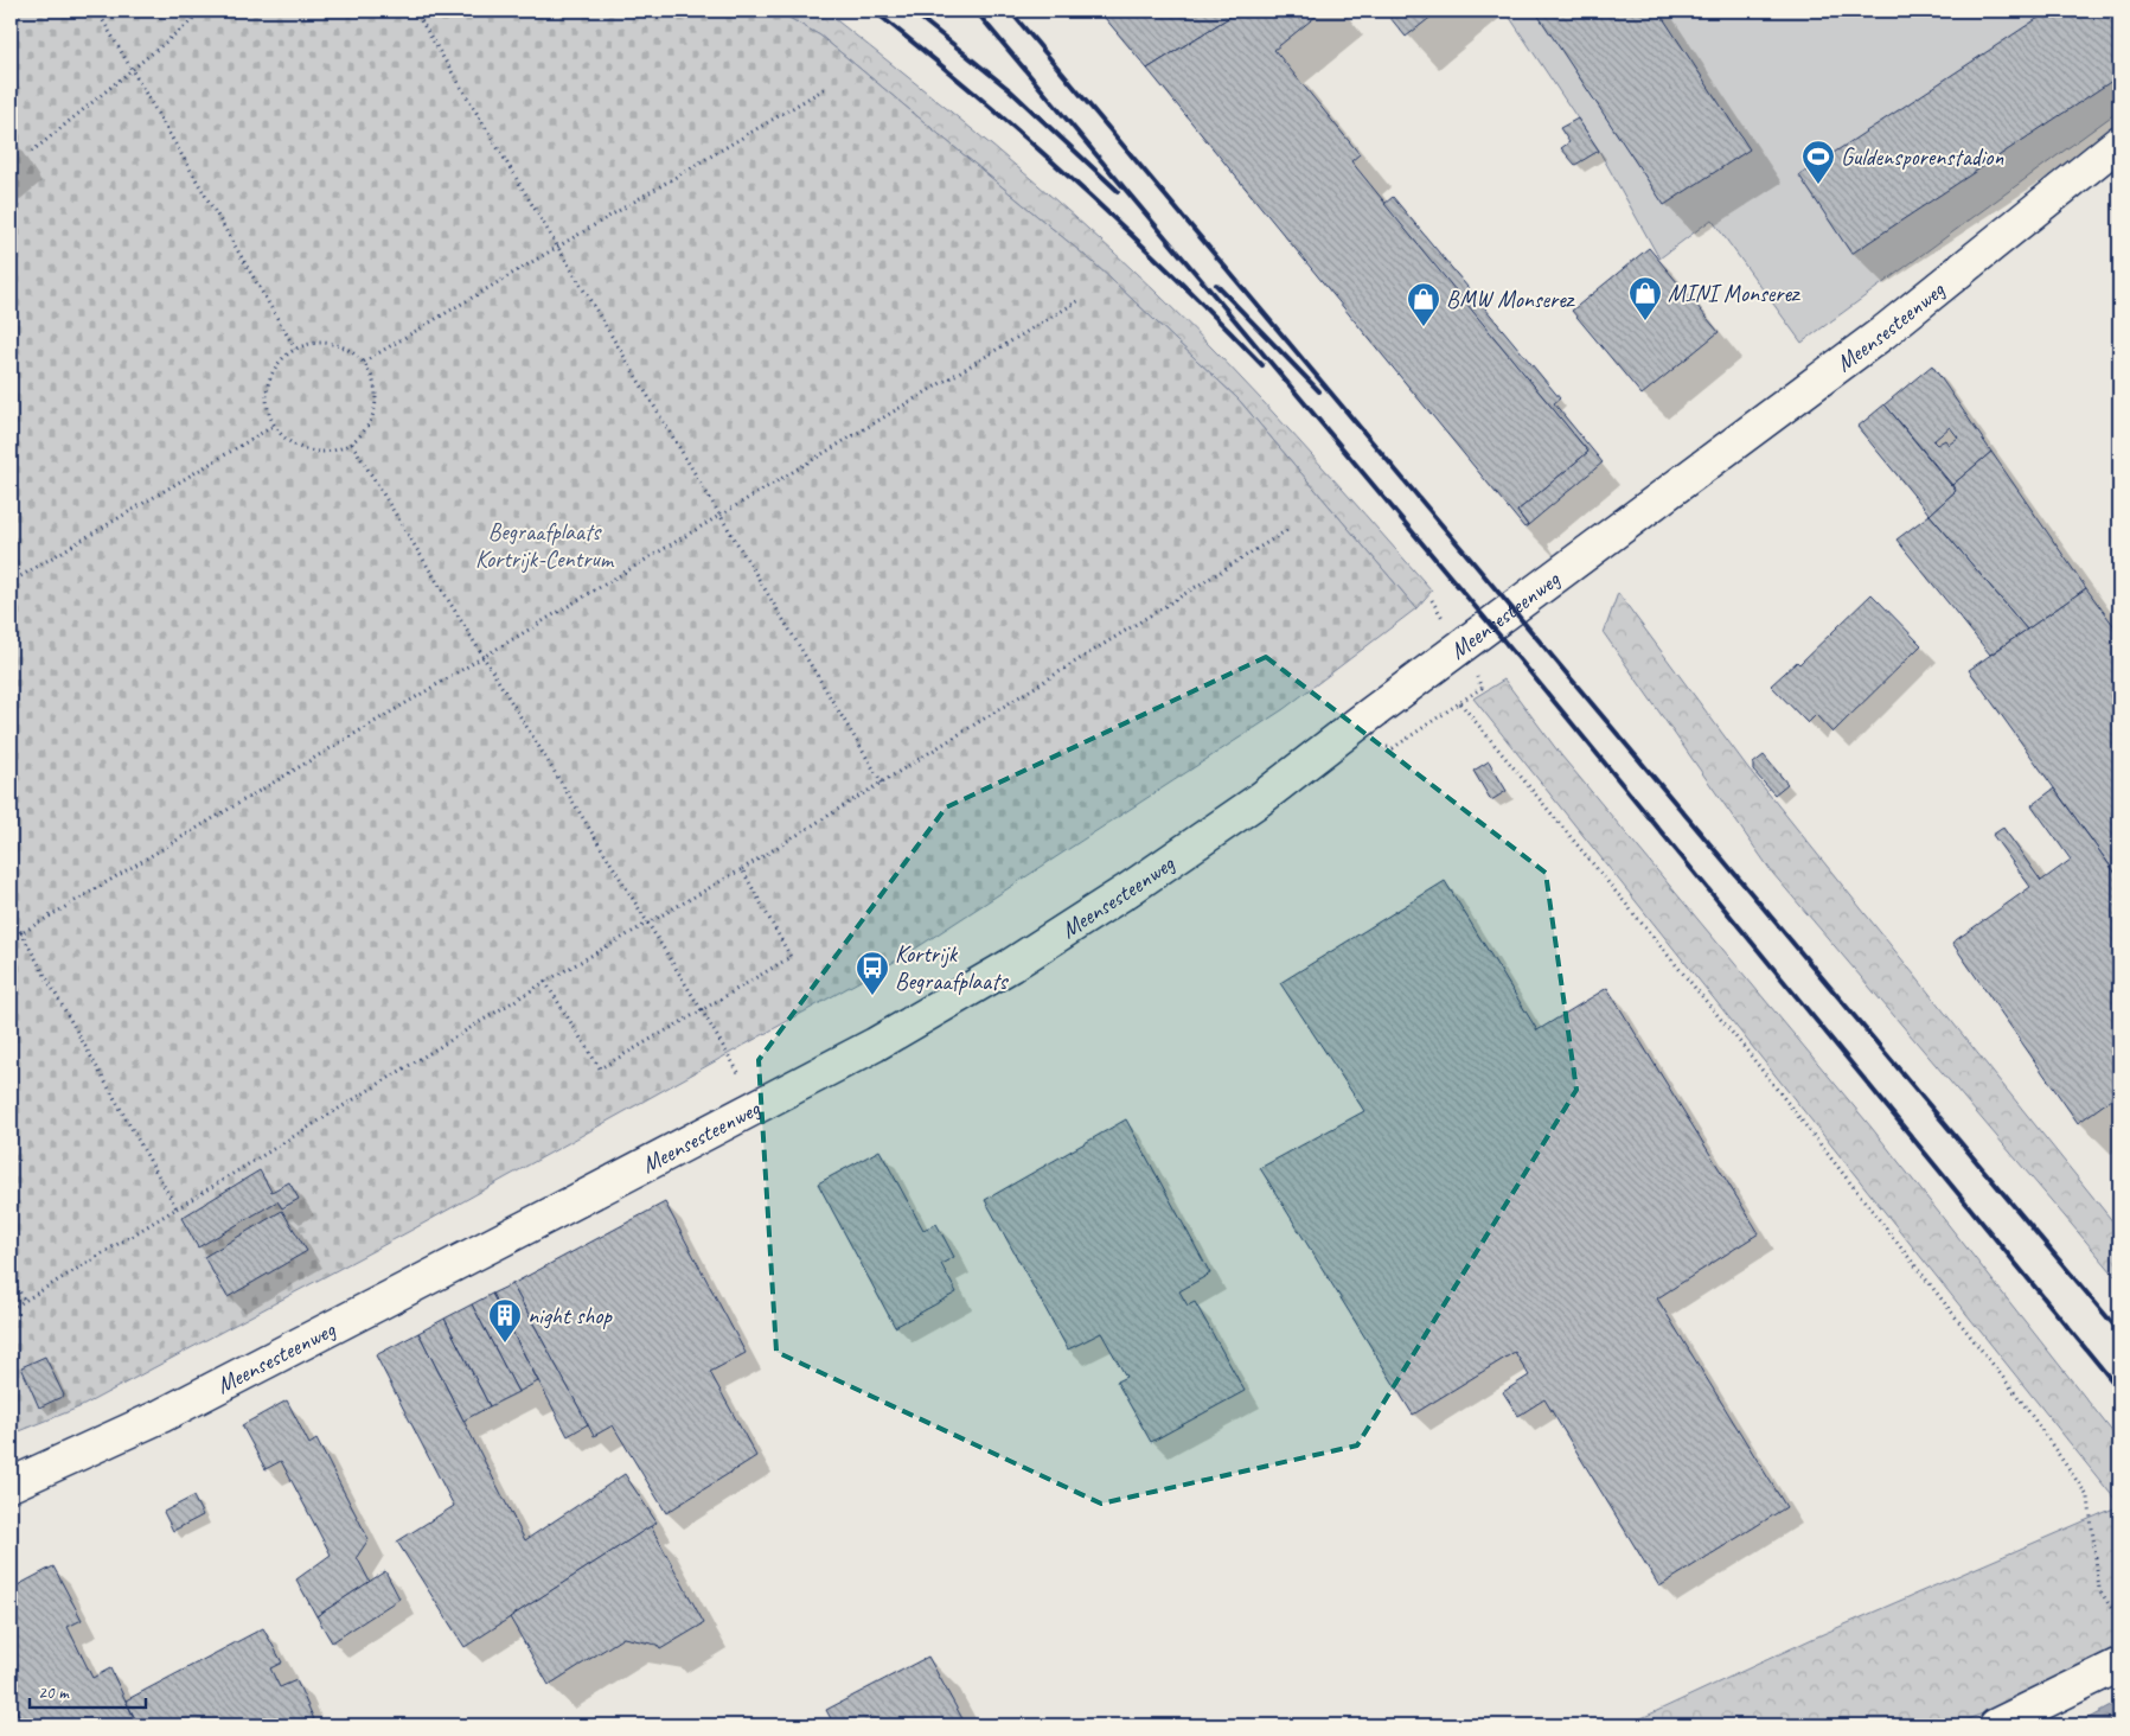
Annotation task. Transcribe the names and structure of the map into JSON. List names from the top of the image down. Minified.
{"streets":{"main road":["Meensesteenweg"]},"parks":["Begraafplaats Kortrijk-Centrum"],"places":{"sports":["Guldensporenstadion"],"shop":["MINI Monserez","BMW Monserez"],"bus stop":["Kortrijk Begraafplaats"],"building":["night shop"]},"scale_bar":"20 m"}
